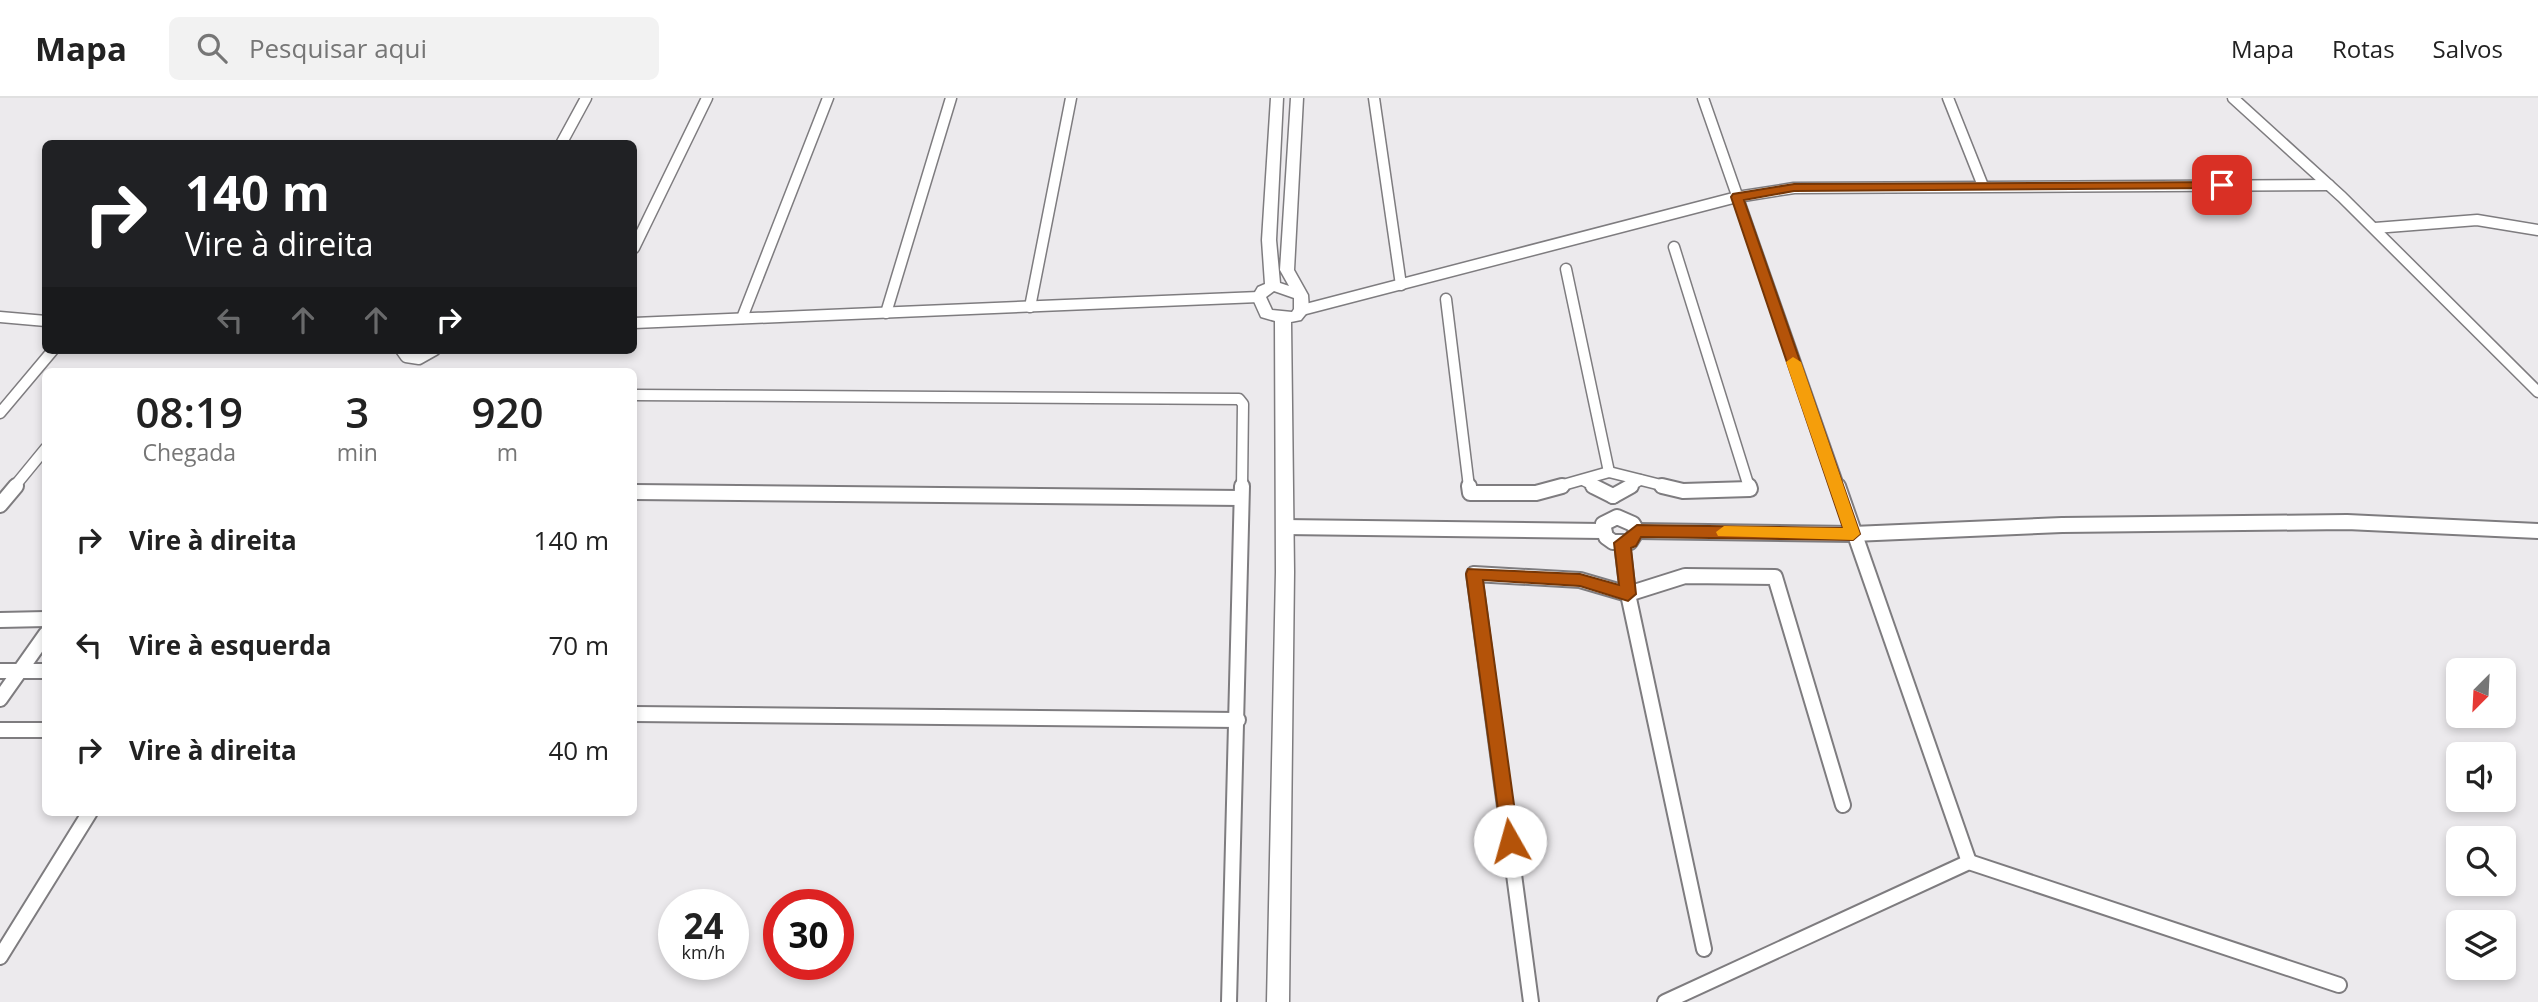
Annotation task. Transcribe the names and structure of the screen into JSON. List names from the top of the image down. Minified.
{"north":"bottom left","page":{"header":"Mapa","search":"Pesquisar aqui","nav":["Mapa","Rotas","Salvos"],"turn":["140 m","Vire à direita"],"eta":["08:19","Chegada","3","min","920","m"],"list":[{"name":"Vire à direita","value":"140 m"},{"name":"Vire à esquerda","value":"70 m"},{"name":"Vire à direita","value":"40 m"}],"speed":"24 km/h","limit":"30"}}
